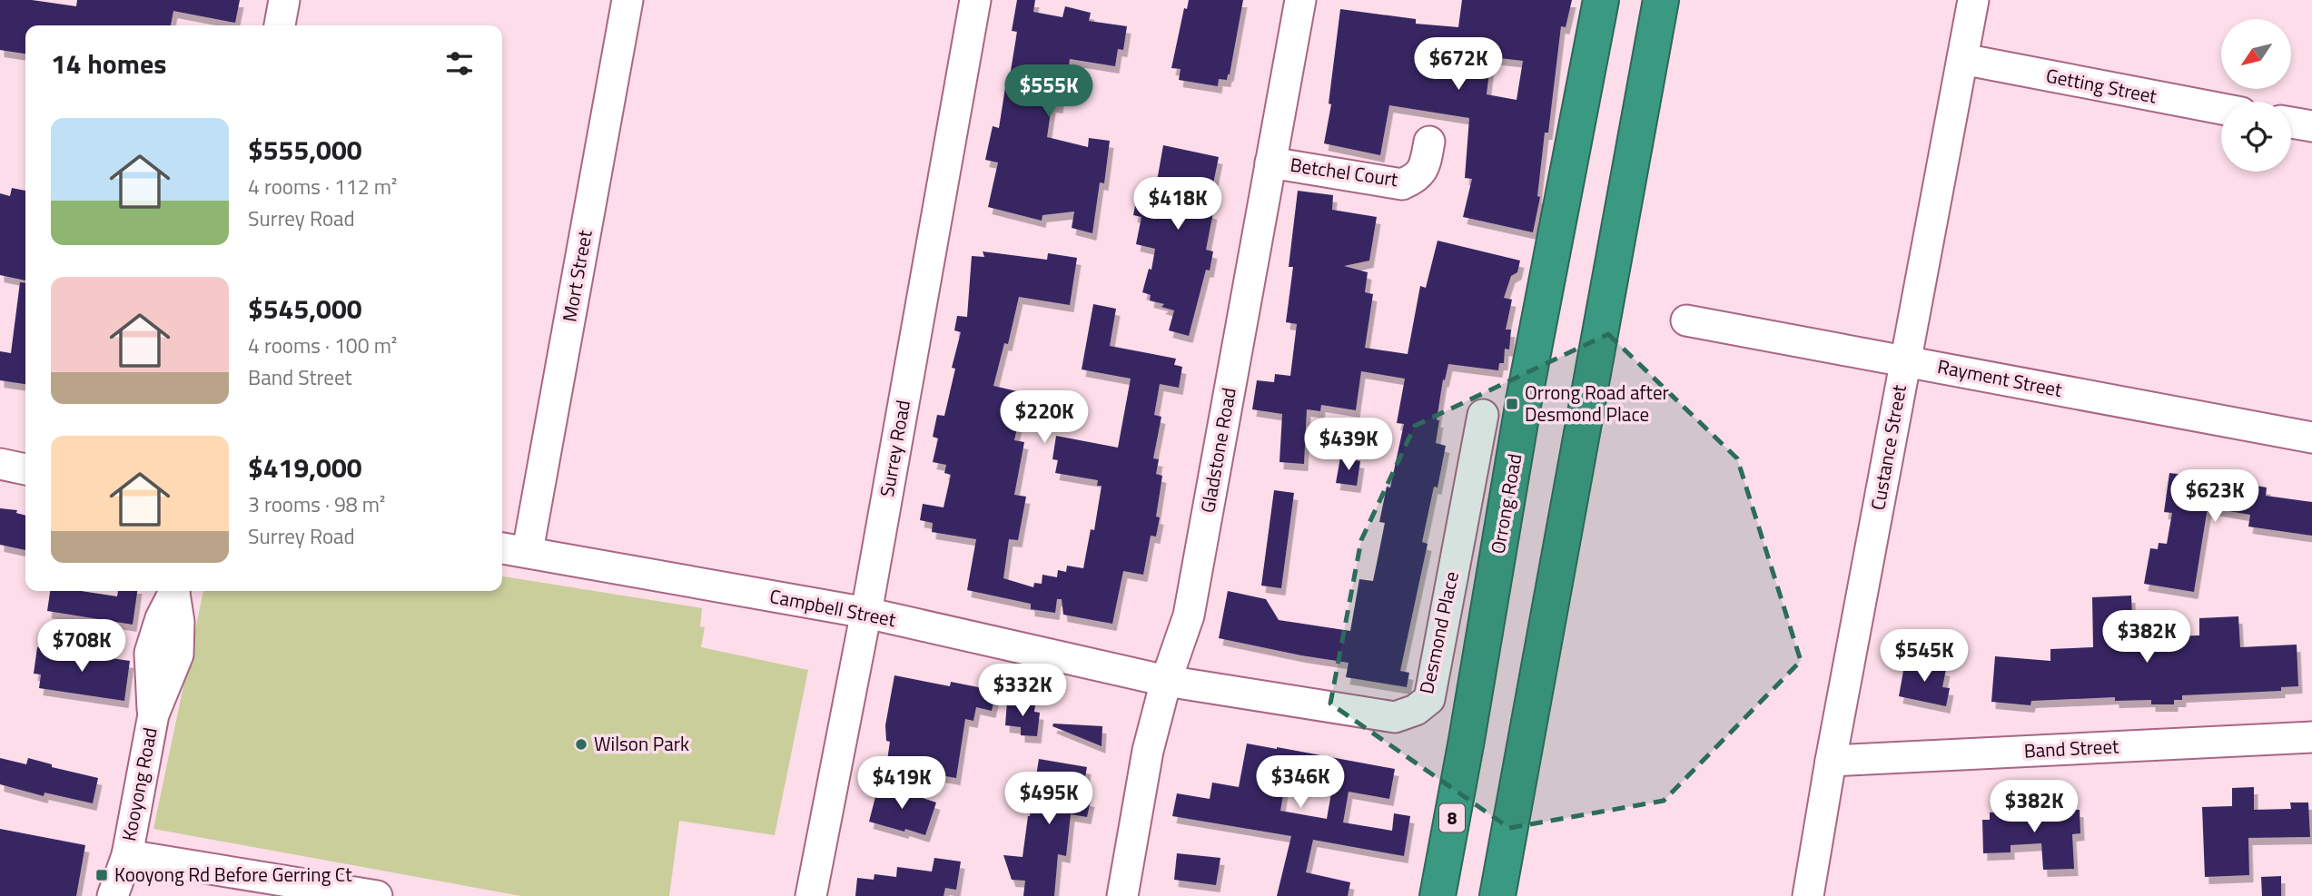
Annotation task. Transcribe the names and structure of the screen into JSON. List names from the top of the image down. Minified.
{"streets":{"highway":["Orrong Road","8"],"street":["Getting Street","Betchel Court","Mort Street","Rayment Street","Custance Street","Surrey Road","Gladstone Road","Campbell Street","Desmond Place","Band Street","Kooyong Road"]},"crossings":[["Getting Street","Custance Street"],["Betchel Court","Gladstone Road"],["Mort Street","Campbell Street"],["Rayment Street","Custance Street"],["Custance Street","Band Street"],["Surrey Road","Campbell Street"],["Gladstone Road","Campbell Street"],["Gladstone Road","Desmond Place"],["Campbell Street","Desmond Place"]],"places":{"transit":["Orrong Road after Desmond Place","Kooyong Rd Before Gerring Ct"],"other":["Wilson Park"]},"north":"bottom left","page":{"heading":"14 homes","price":["$672K","$555K","$418K","$220K","$439K","$623K","$382K","$708K","$545K","$332K","$346K","$419K","$495K","$382K"],"list":[{"name":"$555,000","note":"4 rooms · 112 m² · Surrey Road"},{"name":"$545,000","note":"4 rooms · 100 m² · Band Street"},{"name":"$419,000","note":"3 rooms · 98 m² · Surrey Road"}]}}
